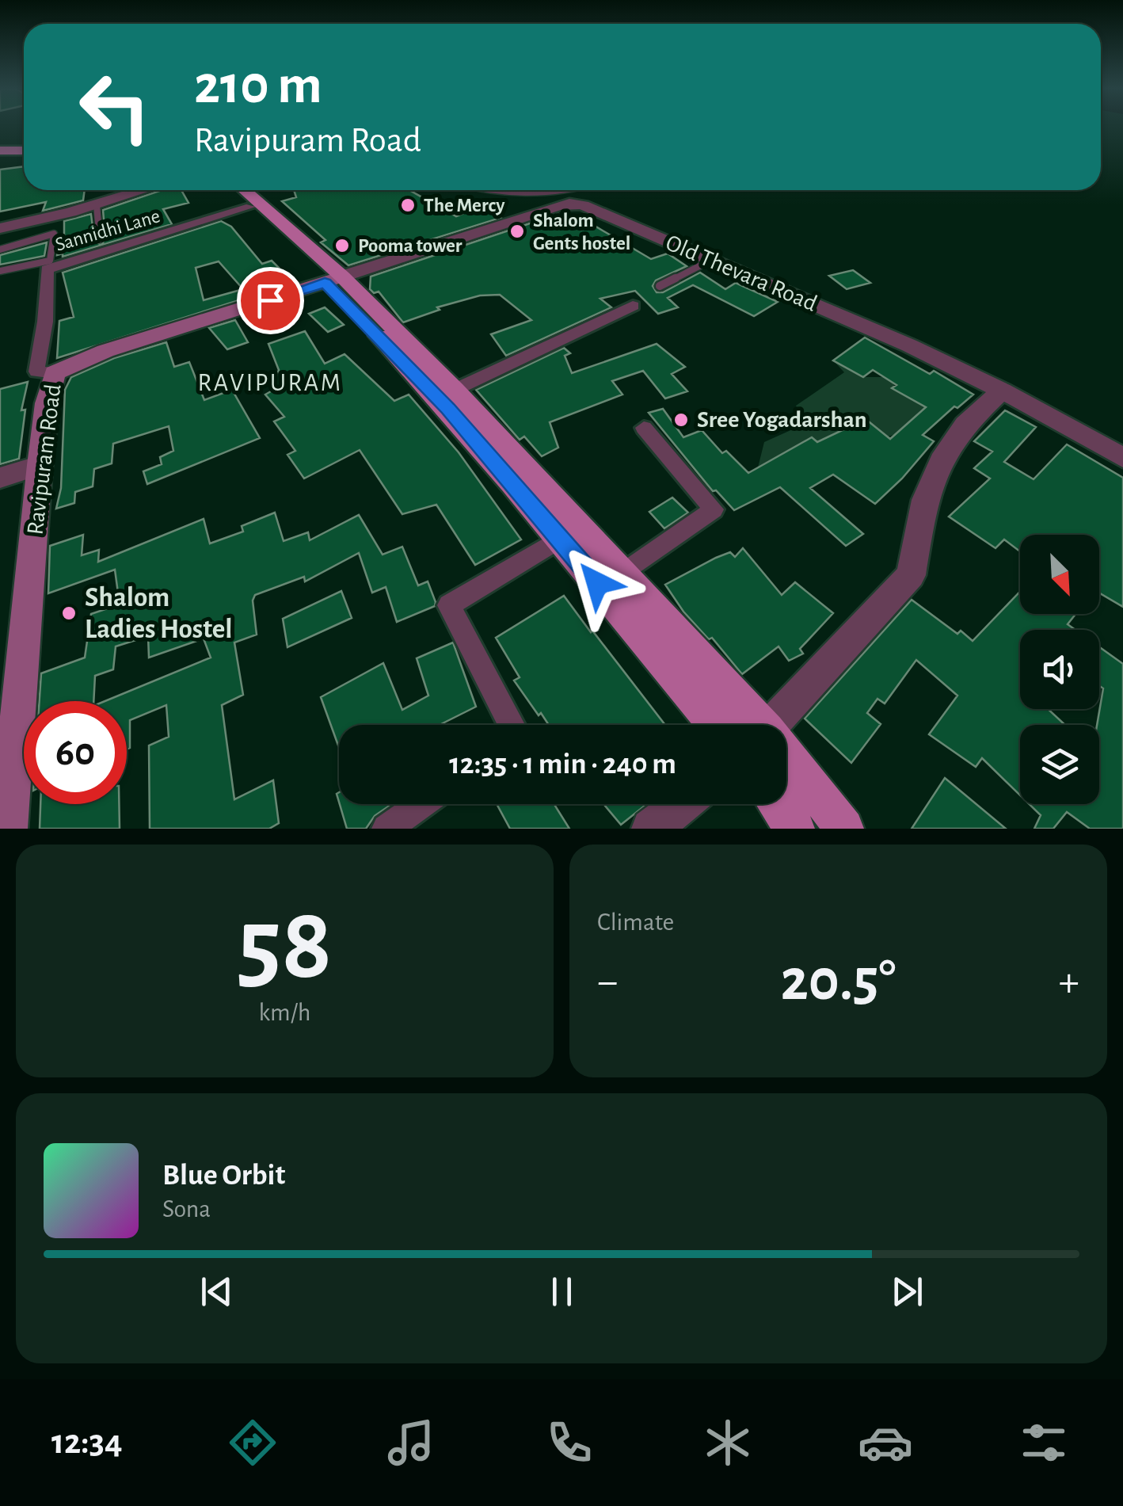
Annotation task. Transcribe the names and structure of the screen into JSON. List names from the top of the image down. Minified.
{"streets":{"main road":["Ravipuram Road"],"street":["Sannidhi Lane","Old Thevara Road"]},"crossings":[["Sannidhi Lane","Ravipuram Road"],["Old Thevara Road","Ravipuram Road"]],"districts":["RAVIPURAM"],"places":["The Mercy","Shalom Gents hostel","Pooma tower","Sree Yogadarshan","Shalom Ladies Hostel"],"north":"bottom right","page":{"turn":["210 m","Ravipuram Road"],"limit":"60","trip":"12:35 · 1 min · 240 m","tile":[["58","km/h"],"Climate"],"heat":["−","20.5°","+"],"song":["Blue Orbit","Sona"],"tabs":"12:34"}}
